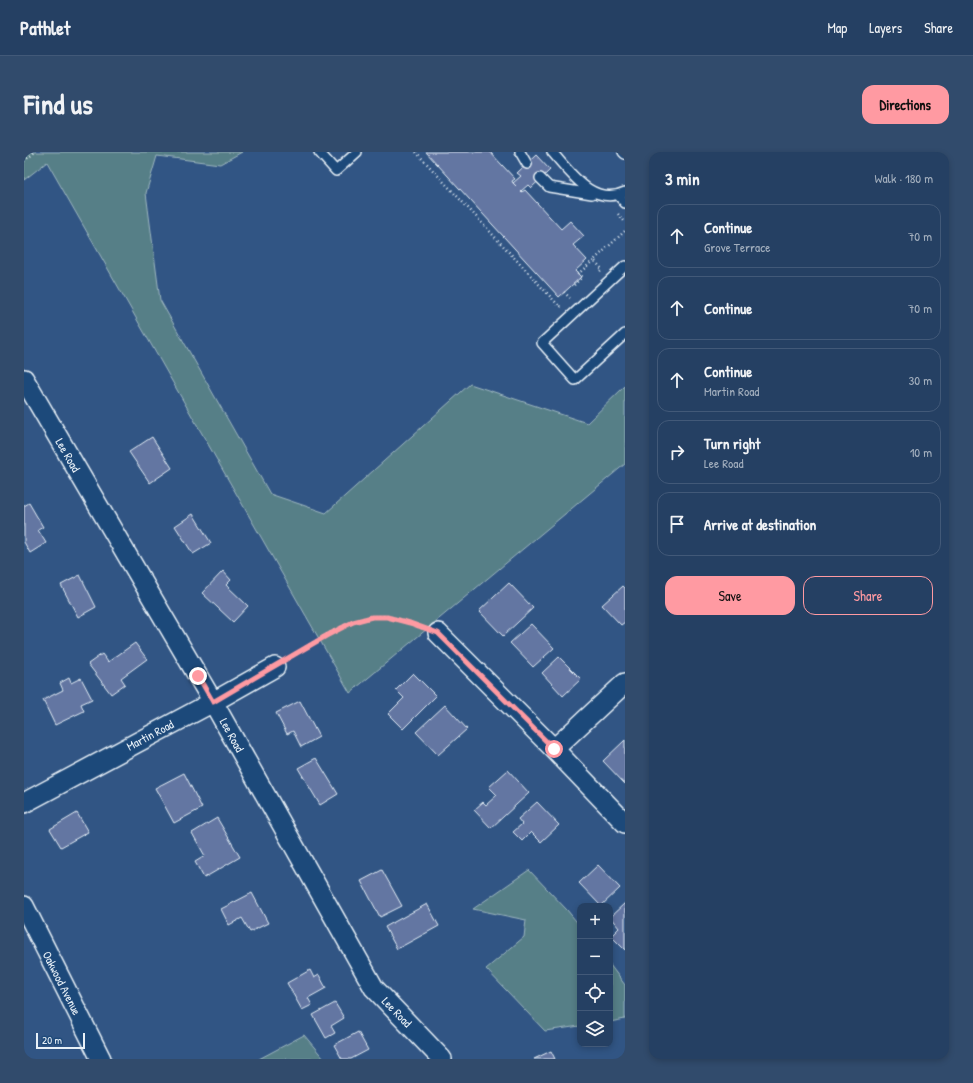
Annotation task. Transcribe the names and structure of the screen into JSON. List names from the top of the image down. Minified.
{"streets":{"street":["Lee Road","Martin Road","Oakwood Avenue"]},"crossings":[["Lee Road","Martin Road"]],"scale_bar":"20 m","page":{"header":"Pathlet","nav":["Map","Layers","Share"],"title":"Find us","buttons":["Directions",["Save","Share"]],"heading":["3 min","Walk · 180 m"],"list":[["Continue","Grove Terrace","70 m"],["Continue","70 m"],["Continue","Martin Road","30 m"],["Turn right","Lee Road","10 m"],"Arrive at destination"],"map_buttons":["+","−"],"scale":"20 m"}}
